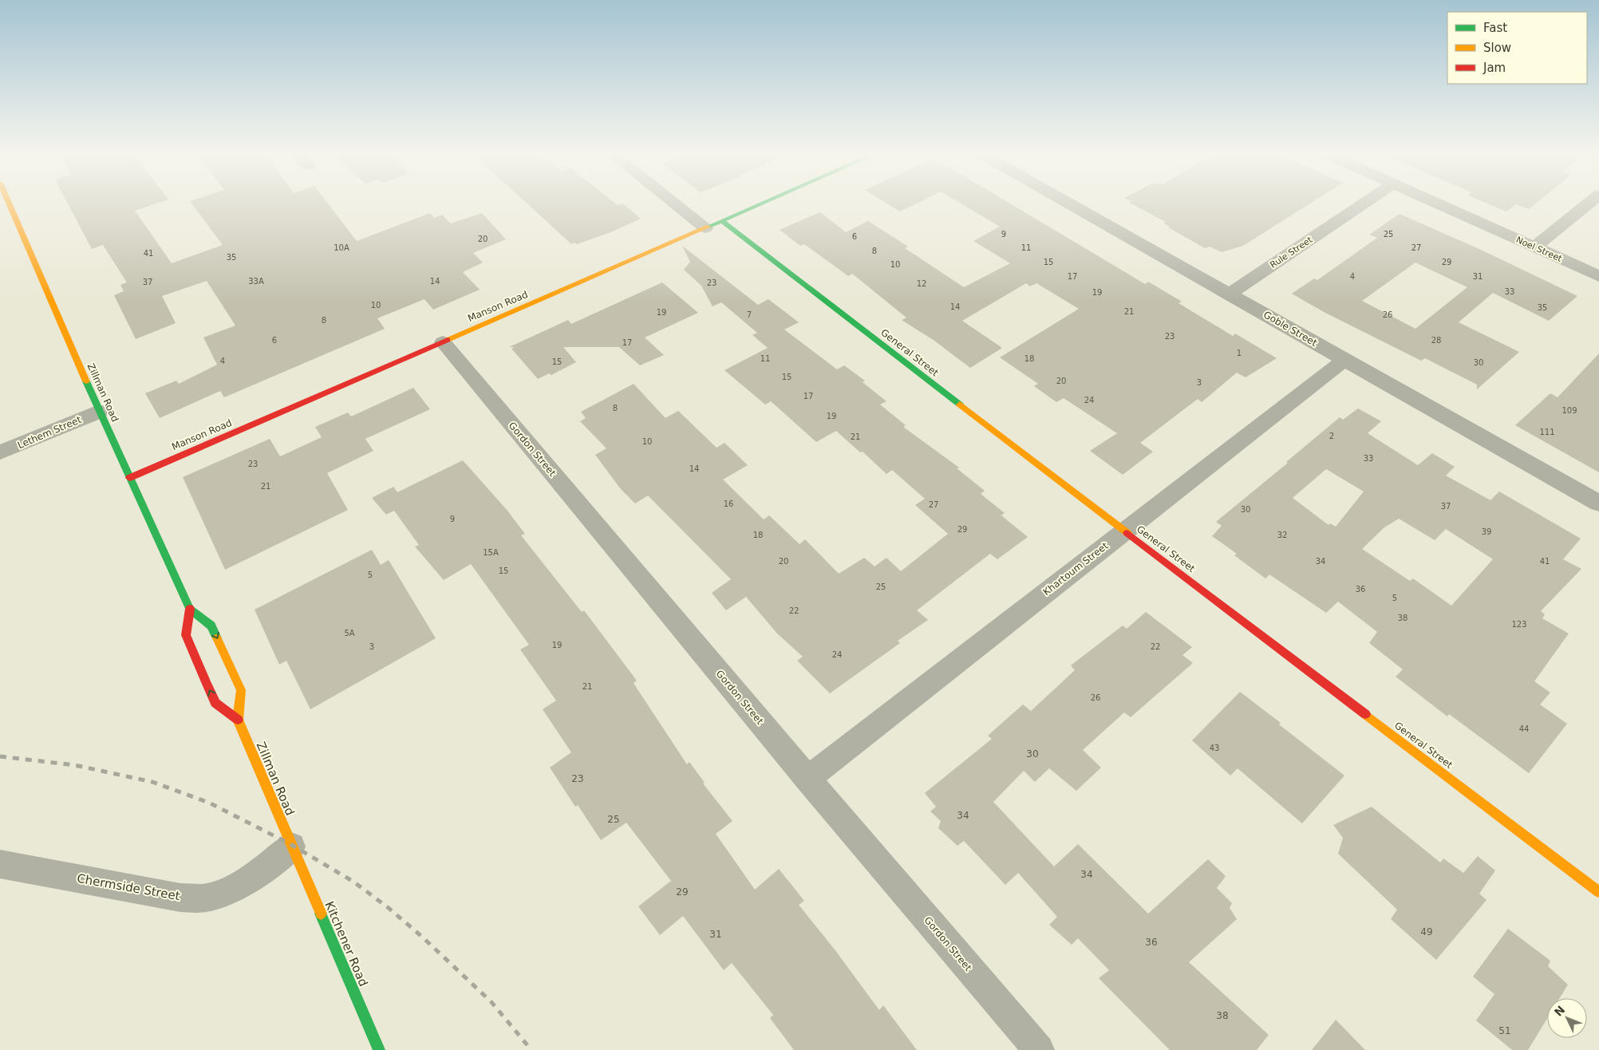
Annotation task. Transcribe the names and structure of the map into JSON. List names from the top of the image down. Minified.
{"streets":{"street":["Noel Street","Rule Street","Manson Road","Goble Street","General Street","Zillman Road","Lethem Street","Gordon Street","Khartoum Street","Chermside Street","Kitchener Road"]},"crossings":[["Rule Street","Goble Street"],["Manson Road","General Street"],["Manson Road","Zillman Road"],["Manson Road","Gordon Street"],["Goble Street","Khartoum Street"],["General Street","Khartoum Street"],["Zillman Road","Lethem Street"],["Zillman Road","Chermside Street"],["Zillman Road","Kitchener Road"],["Gordon Street","Khartoum Street"],["Chermside Street","Kitchener Road"]],"house_numbers":["9","25","6","20","10A","11","27","8","41","35","15","29","10","17","4","31","33A","14","37","23","12","33","19","10","14","35","21","19","7","26","8","23","6","28","17","1","11","18","4","15","30","15","20","3","17","24","8","109","19","111","2","21","10","33","23","14","21","16","27","37","30","9","29","39","18","32","15A","20","34","41","15","5","25","36","5","22","38","123","5A","19","3","22","24","21","26","44","43","30","23","34","25","34","29","49","31","36","38","51"],"legend":["Fast","Slow","Jam"],"north":"top left"}
